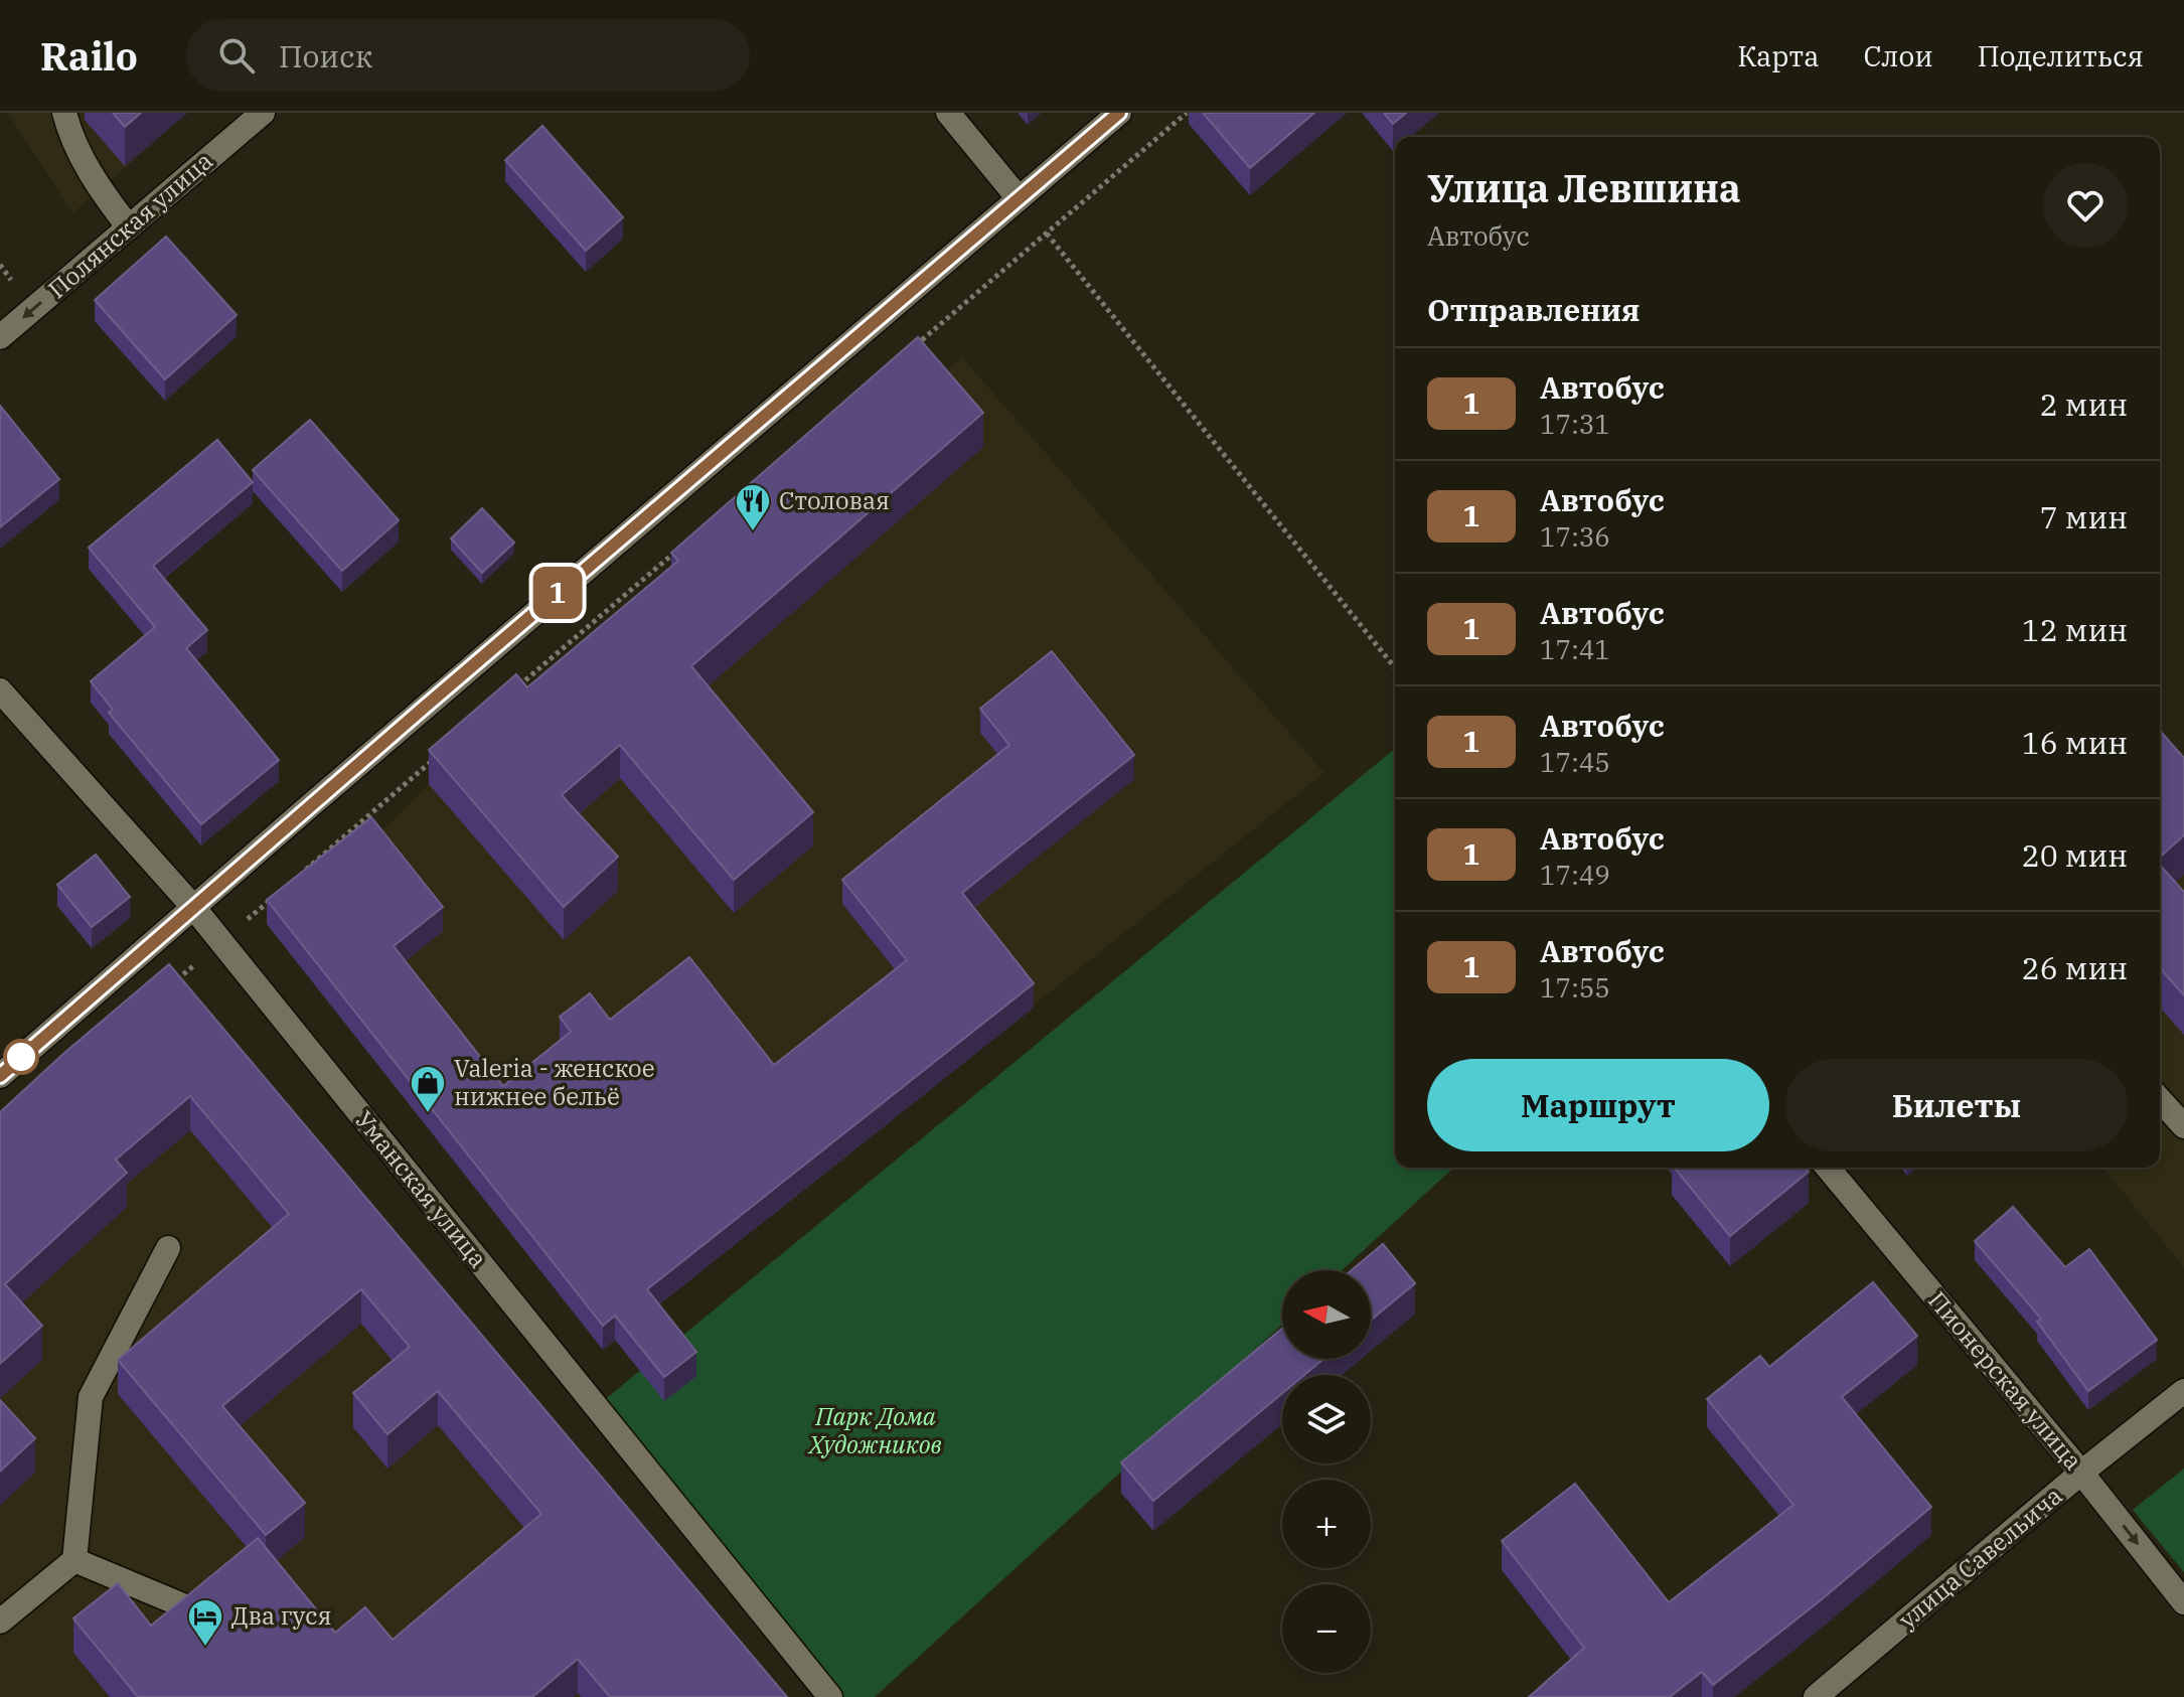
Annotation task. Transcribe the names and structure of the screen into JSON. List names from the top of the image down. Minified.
{"streets":{"street":["Полянская улица","Уманская улица","Пионерская улица","улица Савельича"]},"crossings":[["Пионерская улица","улица Савельича"]],"one_way":["Полянская улица"],"parks":["Парк Дома Художников"],"places":{"restaurant":["Столовая"],"shop":["Valeria - женское нижнее бельё"],"hotel":["Два гуся"]},"lines":["bus line 1"],"north":"left","page":{"header":"Railo","search":"Поиск","nav":["Карта","Слои","Поделиться"],"on_map":"1","heading":[["Улица Левшина","Автобус"],"Отправления"],"list":[{"mark":"1","name":"Автобус","note":"17:31","value":"2 мин"},{"mark":"1","name":"Автобус","note":"17:36","value":"7 мин"},{"mark":"1","name":"Автобус","note":"17:41","value":"12 мин"},{"mark":"1","name":"Автобус","note":"17:45","value":"16 мин"},{"mark":"1","name":"Автобус","note":"17:49","value":"20 мин"},{"mark":"1","name":"Автобус","note":"17:55","value":"26 мин"}],"buttons":["Маршрут","Билеты"],"map_buttons":["+","−"]}}
